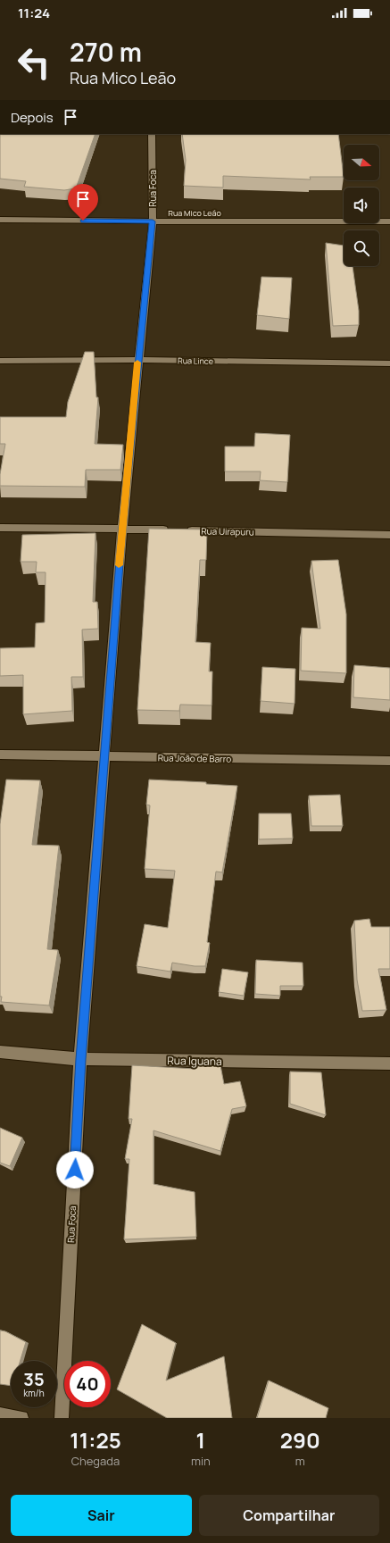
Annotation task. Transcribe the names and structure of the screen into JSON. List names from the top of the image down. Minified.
{"streets":{"street":["Rua Foca","Rua Mico Leão","Rua Lince","Rua Uirapuru","Rua João de Barro","Rua Iguana"]},"crossings":[["Rua Foca","Rua Mico Leão"],["Rua Foca","Rua Lince"],["Rua Foca","Rua João de Barro"],["Rua Foca","Rua Iguana"]],"north":"right","page":{"status":"11:24","turn":["270 m","Rua Mico Leão"],"then":"Depois","speed":"35 km/h","limit":"40","eta":["11:25","Chegada","1","min","290","m"],"buttons":["Sair","Compartilhar"]}}
